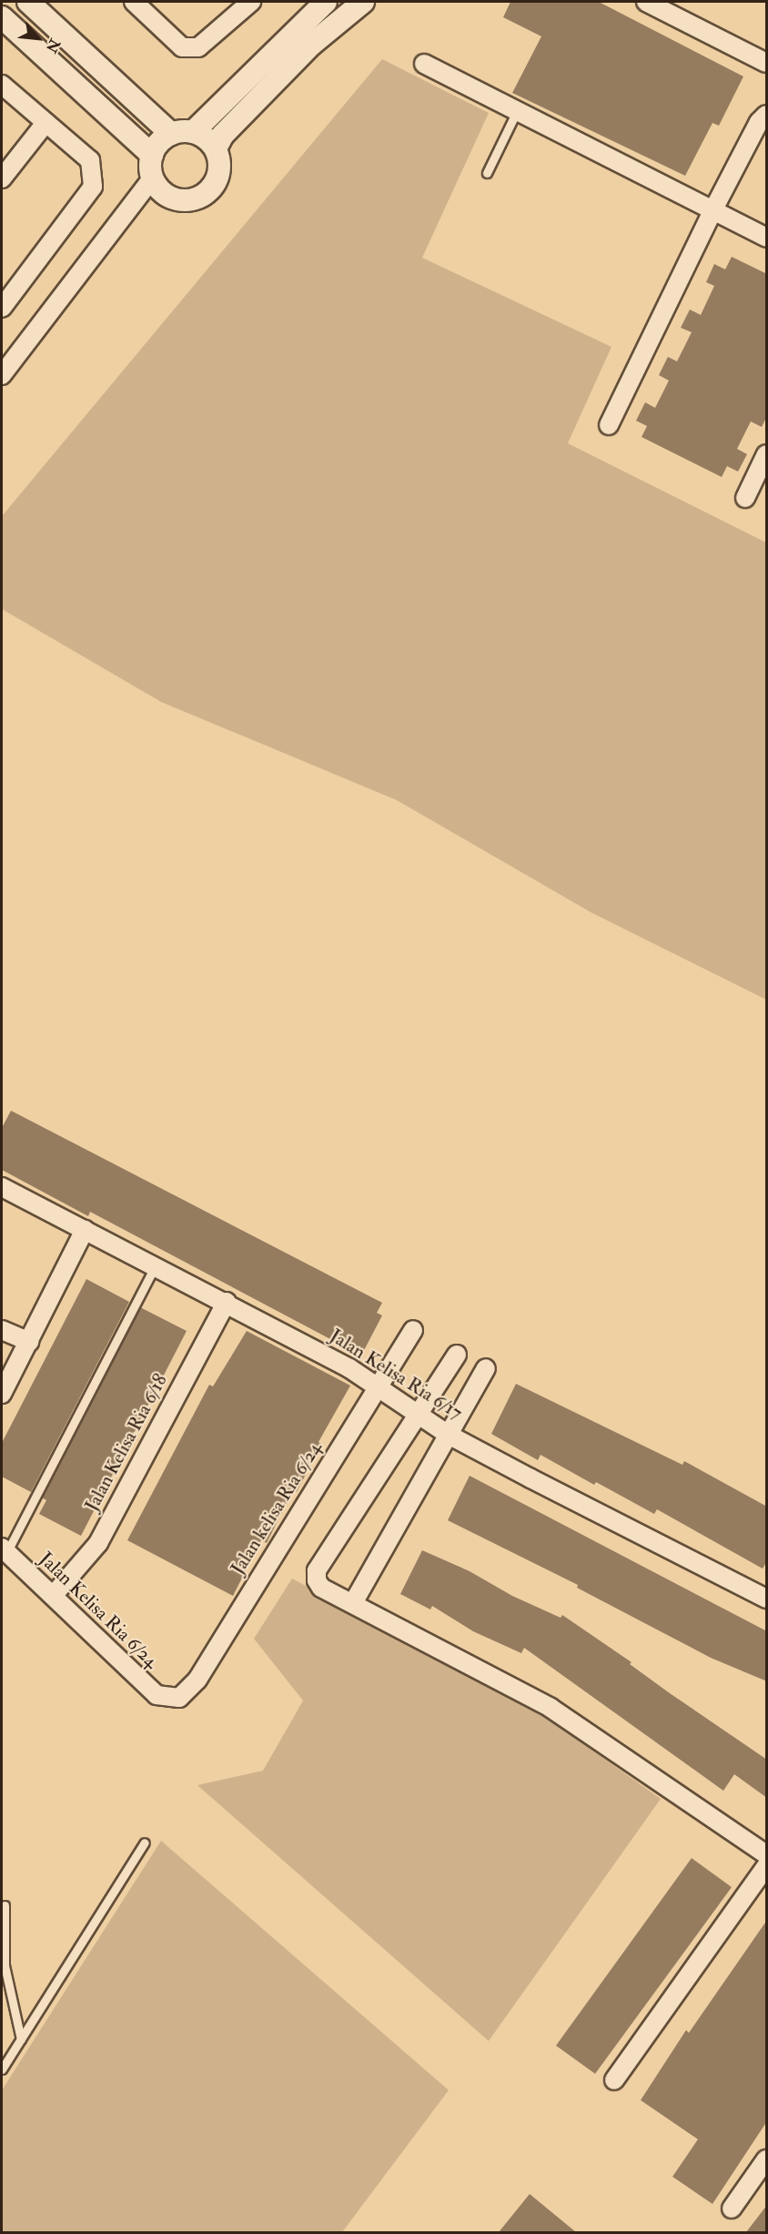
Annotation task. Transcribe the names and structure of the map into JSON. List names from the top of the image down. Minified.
{"streets":{"street":["Jalan Kelisa Ria 6/17","Jalan Kelisa Ria 6/18","Jalan kelisa Ria 6/24","Jalan Kelisa Ria 6/24"]},"crossings":[["Jalan Kelisa Ria 6/17","Jalan Kelisa Ria 6/18"],["Jalan Kelisa Ria 6/17","Jalan kelisa Ria 6/24"],["Jalan Kelisa Ria 6/18","Jalan Kelisa Ria 6/24"],["Jalan kelisa Ria 6/24","Jalan Kelisa Ria 6/24"]],"north":"bottom right"}
